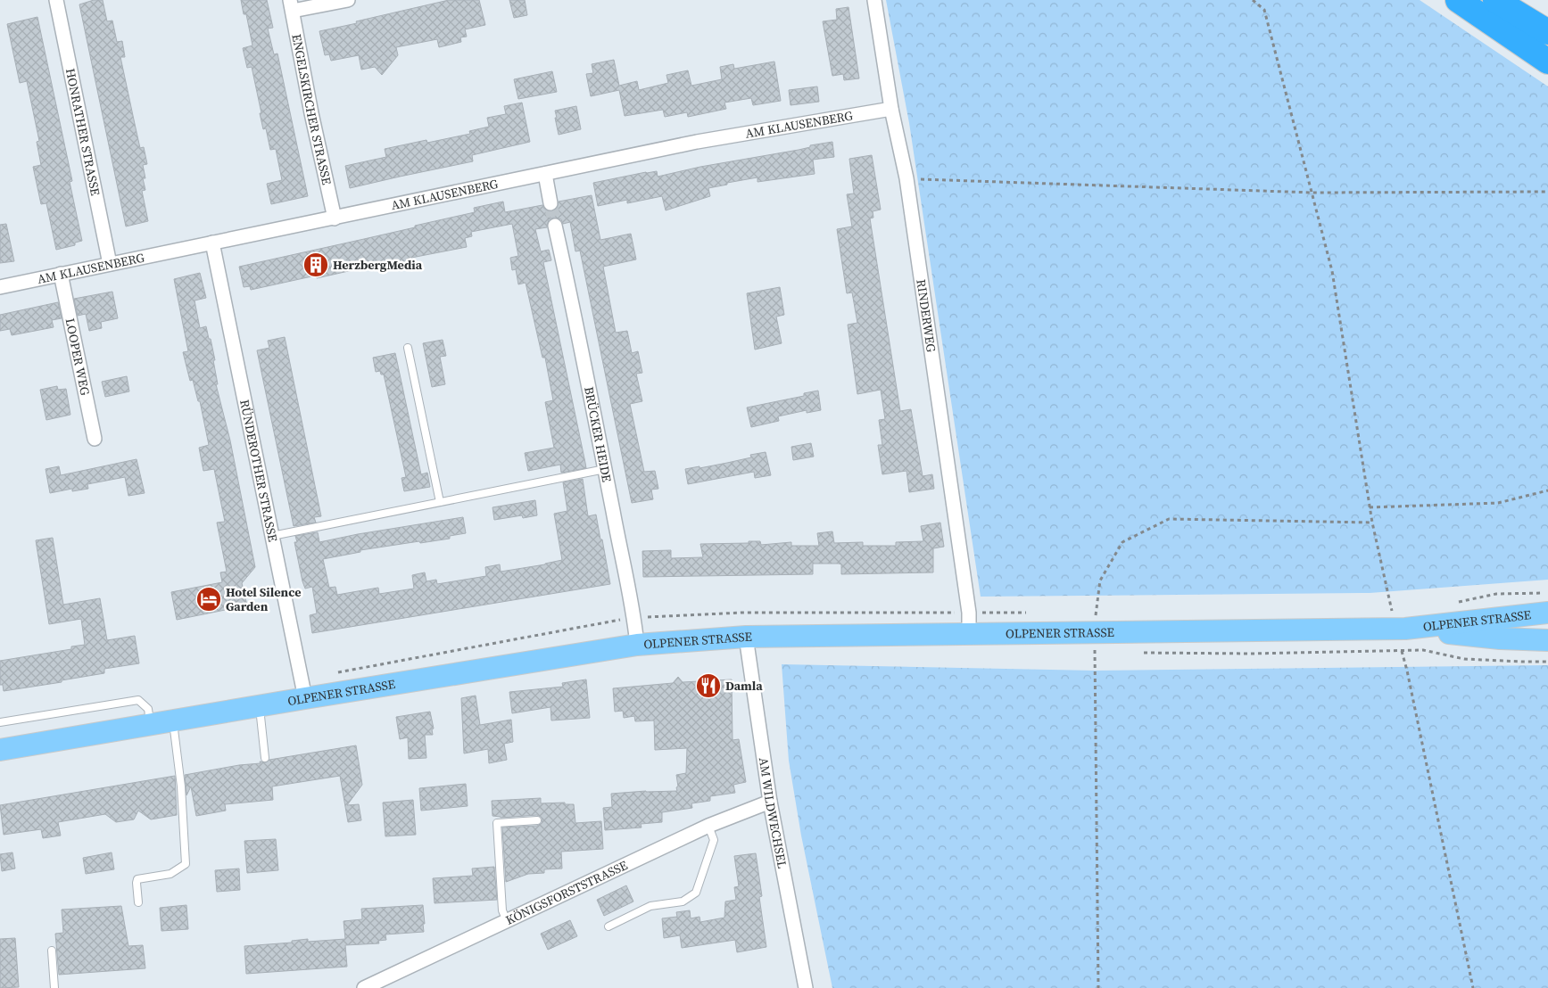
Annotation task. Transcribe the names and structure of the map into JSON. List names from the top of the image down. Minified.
{"streets":{"main road":["OLPENER STRASSE"],"street":["ENGELSKIRCHER STRASSE","AM KLAUSENBERG","HONRATHER STRASSE","RINDERWEG","LOOPER WEG","BRÜCKER HEIDE","RÜNDEROTHER STRASSE","AM WILDWECHSEL","KÖNIGSFORSTSTRASSE"]},"crossings":[["ENGELSKIRCHER STRASSE","AM KLAUSENBERG"],["AM KLAUSENBERG","HONRATHER STRASSE"],["AM KLAUSENBERG","RINDERWEG"],["AM KLAUSENBERG","LOOPER WEG"],["AM KLAUSENBERG","RÜNDEROTHER STRASSE"],["RINDERWEG","OLPENER STRASSE"],["BRÜCKER HEIDE","OLPENER STRASSE"],["RÜNDEROTHER STRASSE","OLPENER STRASSE"],["OLPENER STRASSE","AM WILDWECHSEL"],["AM WILDWECHSEL","KÖNIGSFORSTSTRASSE"]],"places":{"building":["HerzbergMedia"],"hotel":["Hotel Silence Garden"],"restaurant":["Damla"]}}
